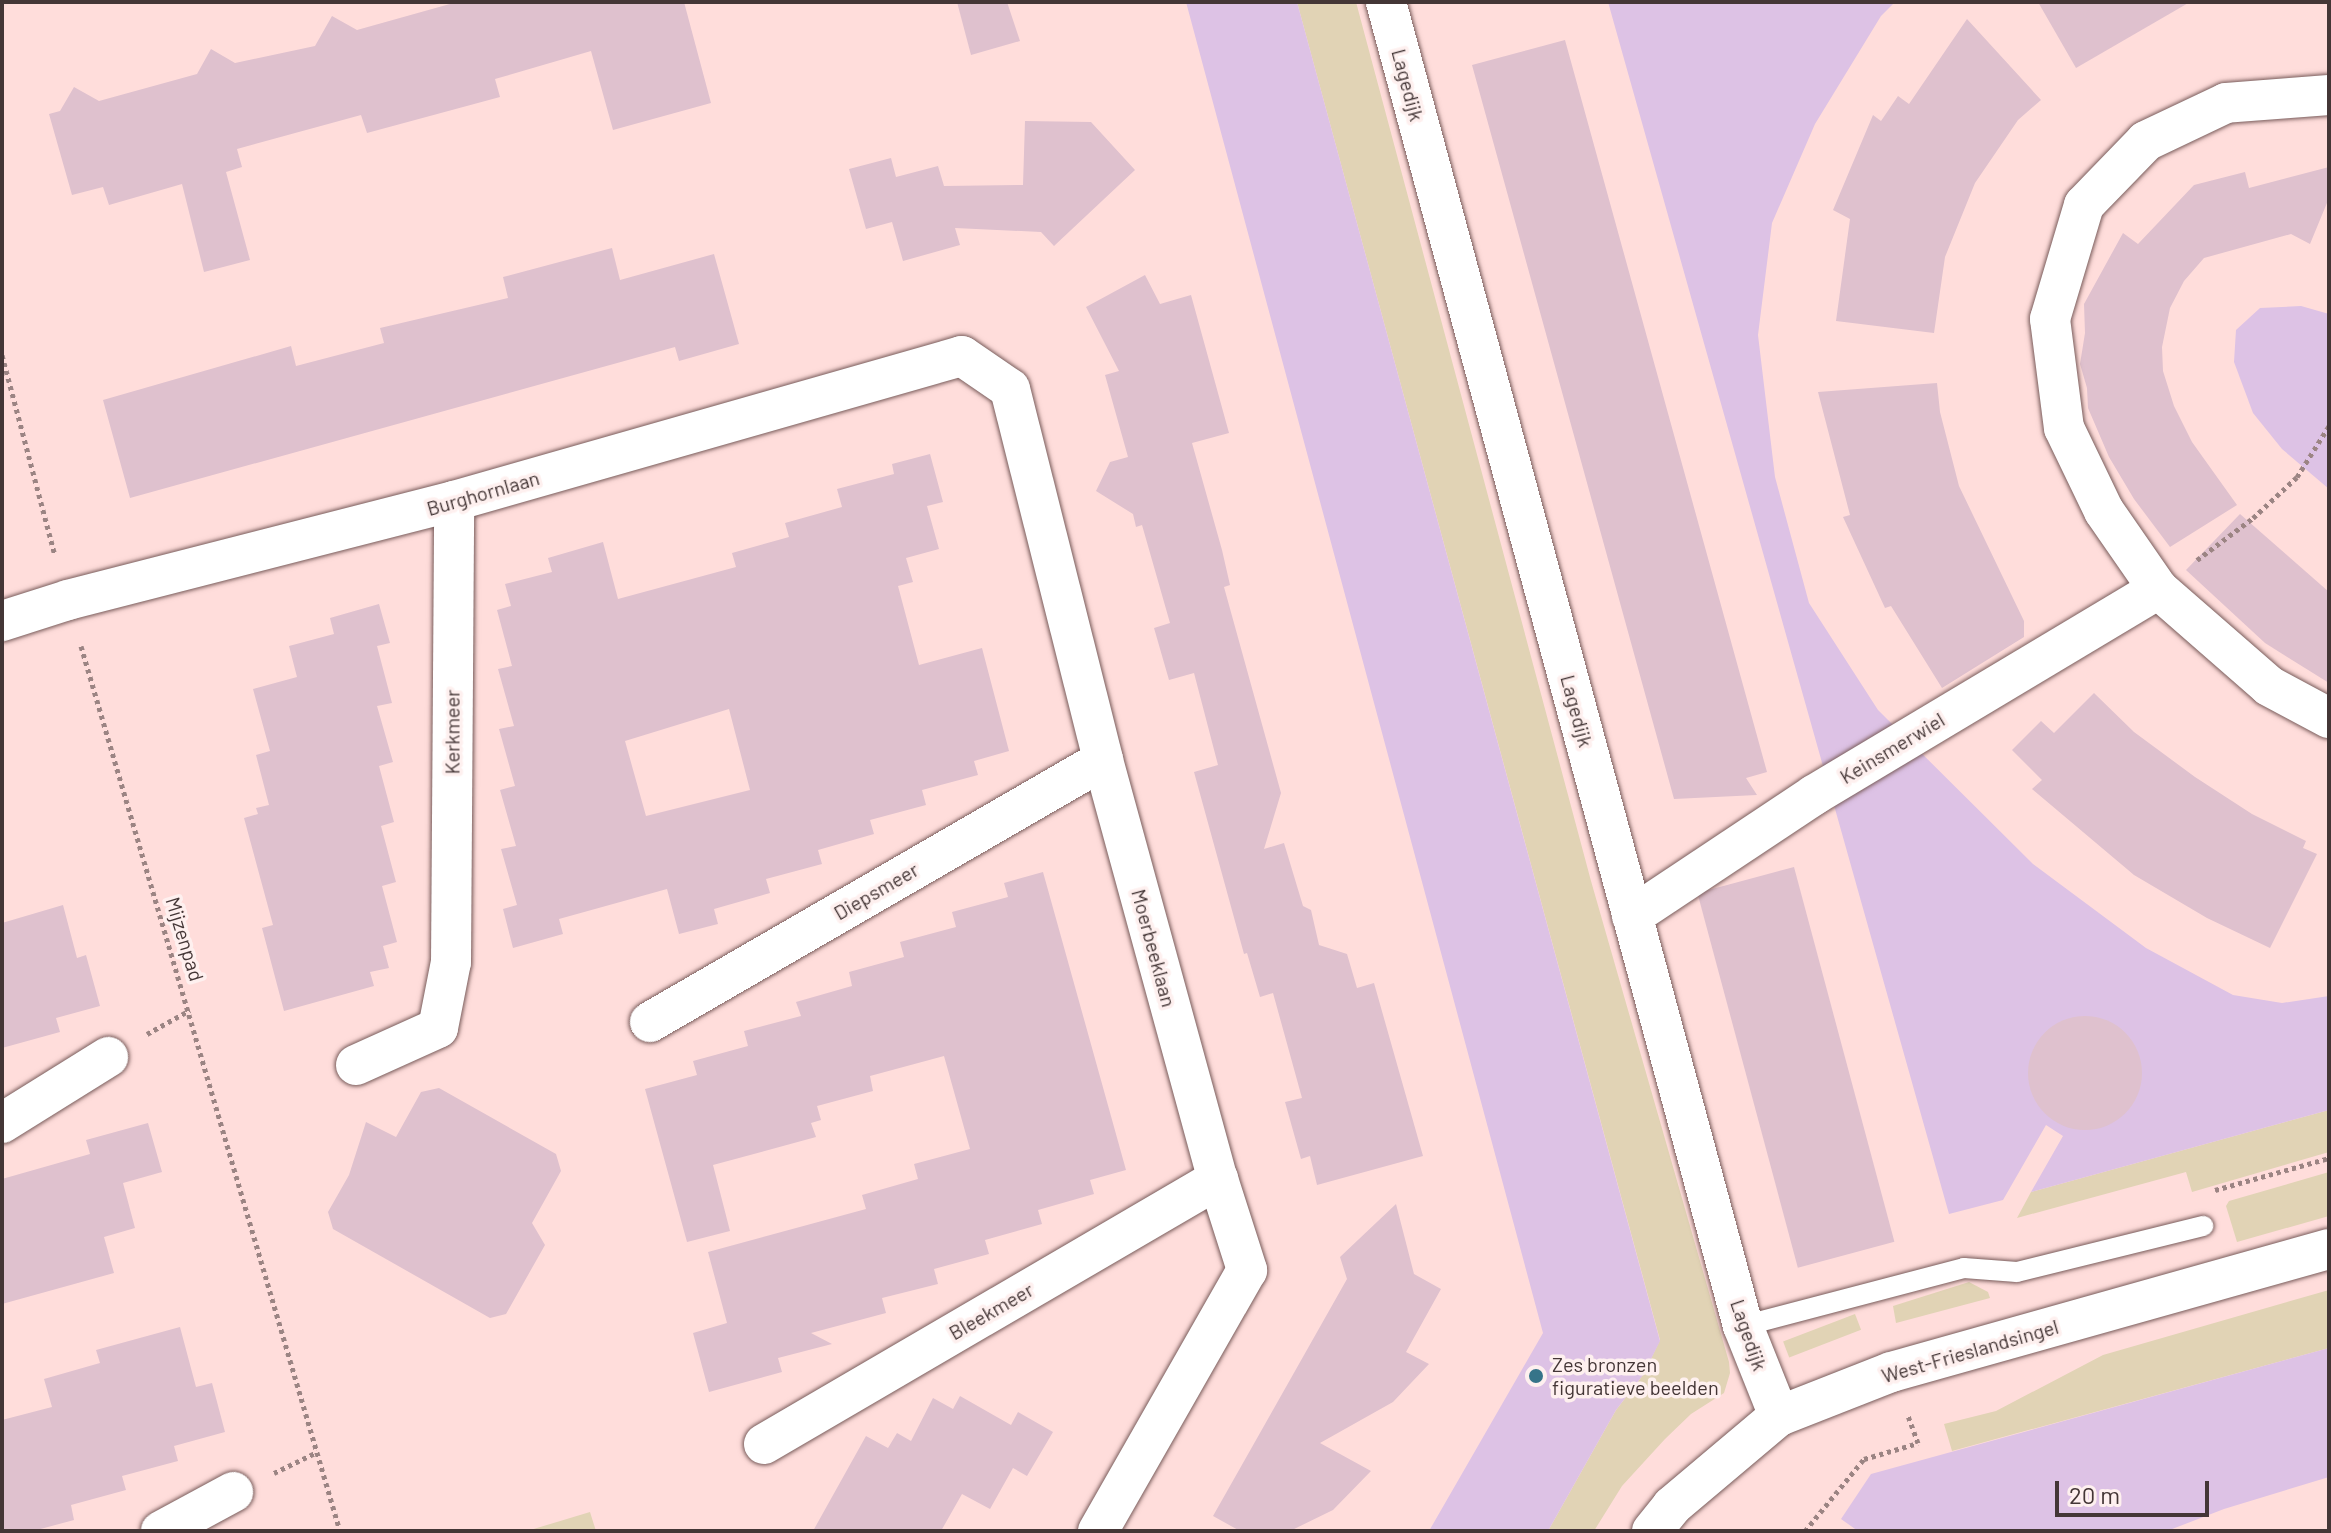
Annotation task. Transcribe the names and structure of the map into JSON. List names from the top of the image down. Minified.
{"streets":{"street":["Lagedijk","Burghornlaan","Kerkmeer","Keinsmerwiel","Diepsmeer","Moerbeeklaan","Bleekmeer","West-Frieslandsingel"],"path":["Mijzenpad"]},"crossings":[["Lagedijk","Keinsmerwiel"],["Lagedijk","West-Frieslandsingel"],["Burghornlaan","Kerkmeer"],["Burghornlaan","Mijzenpad"],["Burghornlaan","Moerbeeklaan"],["Diepsmeer","Moerbeeklaan"],["Moerbeeklaan","Bleekmeer"]],"places":["Zes bronzen figuratieve beelden"],"scale_bar":"20 m"}
